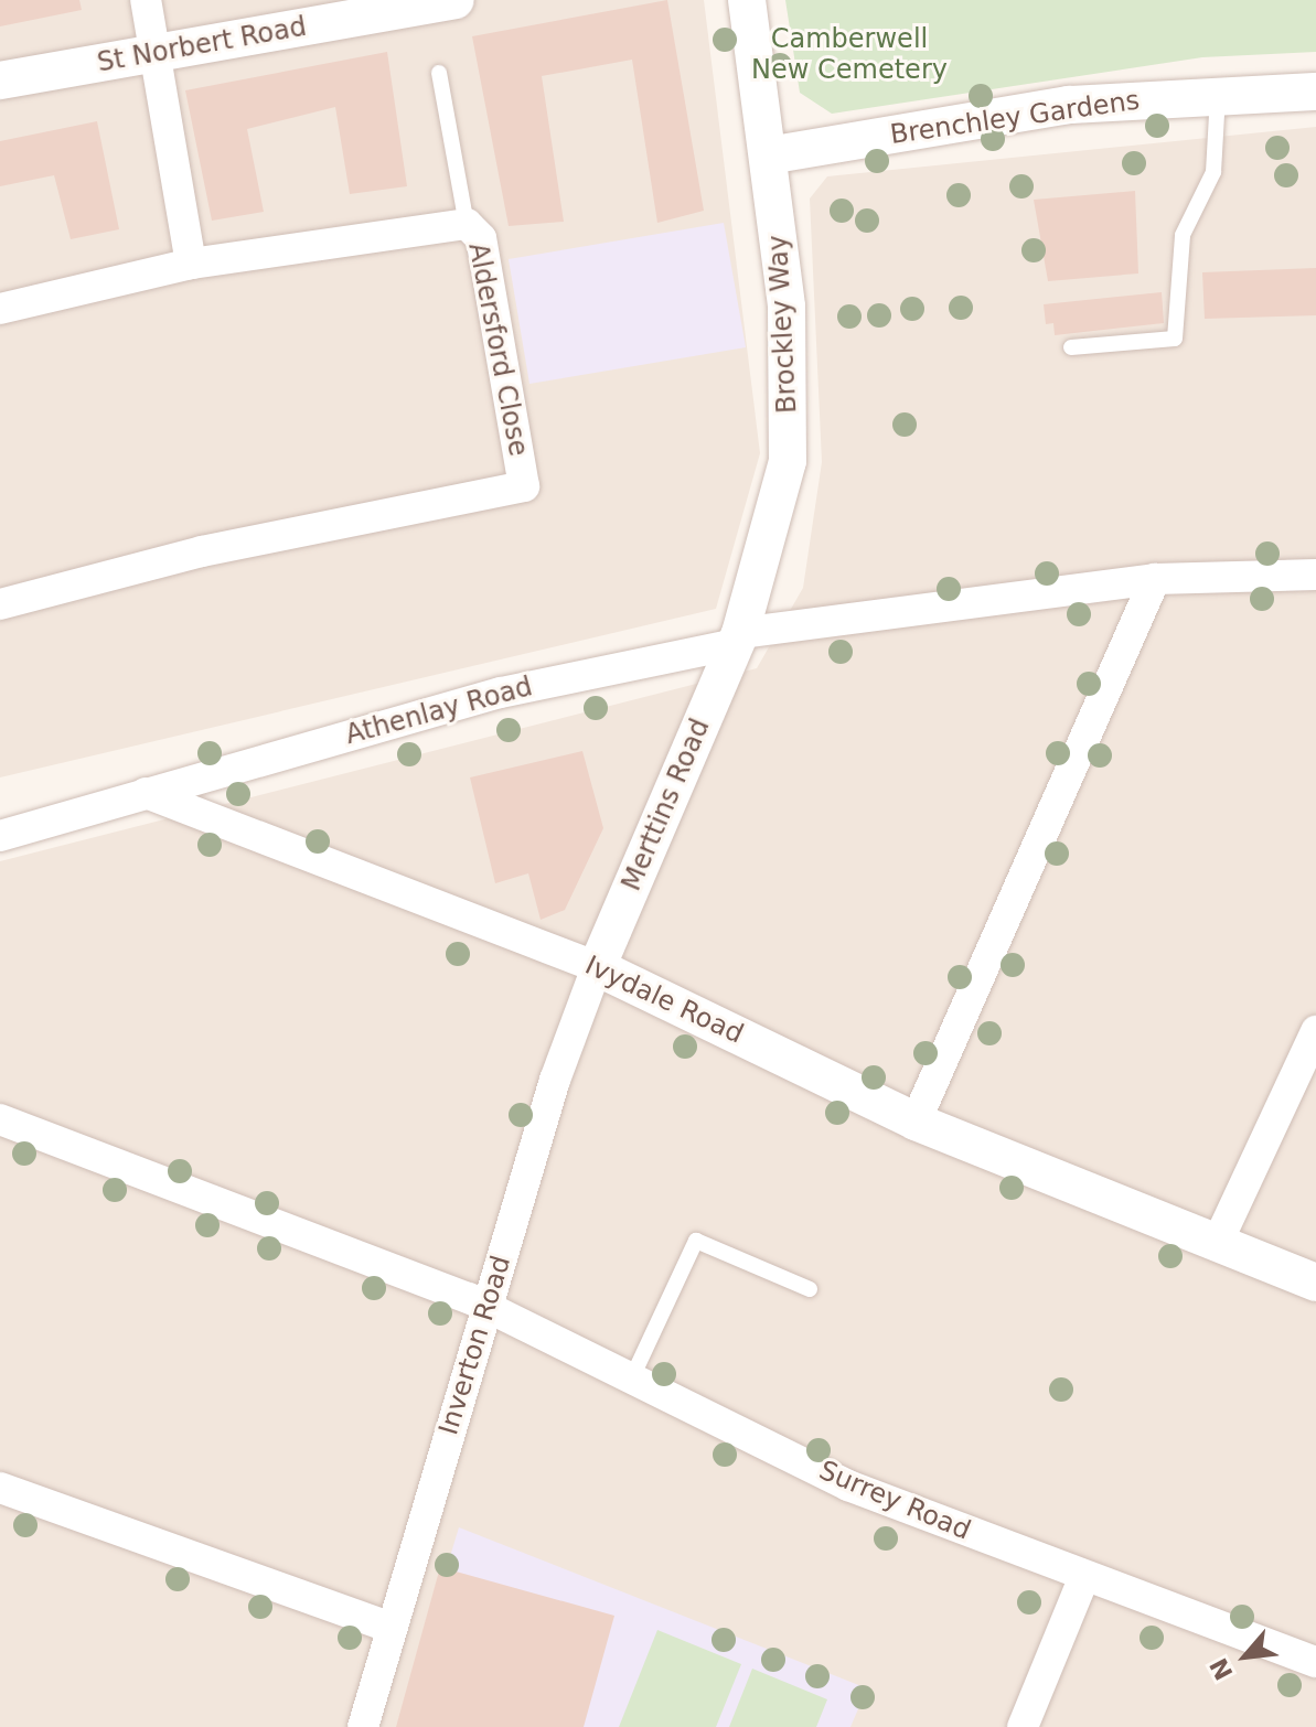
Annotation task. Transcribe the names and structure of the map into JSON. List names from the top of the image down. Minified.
{"streets":{"street":["St Norbert Road","Brenchley Gardens","Brockley Way","Aldersford Close","Athenlay Road","Merttins Road","Ivydale Road","Inverton Road","Surrey Road"]},"crossings":[["Brenchley Gardens","Brockley Way"],["Brockley Way","Athenlay Road"],["Brockley Way","Merttins Road"],["Athenlay Road","Merttins Road"],["Athenlay Road","Ivydale Road"],["Merttins Road","Ivydale Road"],["Merttins Road","Inverton Road"],["Ivydale Road","Inverton Road"],["Inverton Road","Surrey Road"]],"parks":["Camberwell New Cemetery"],"north":"bottom left"}
